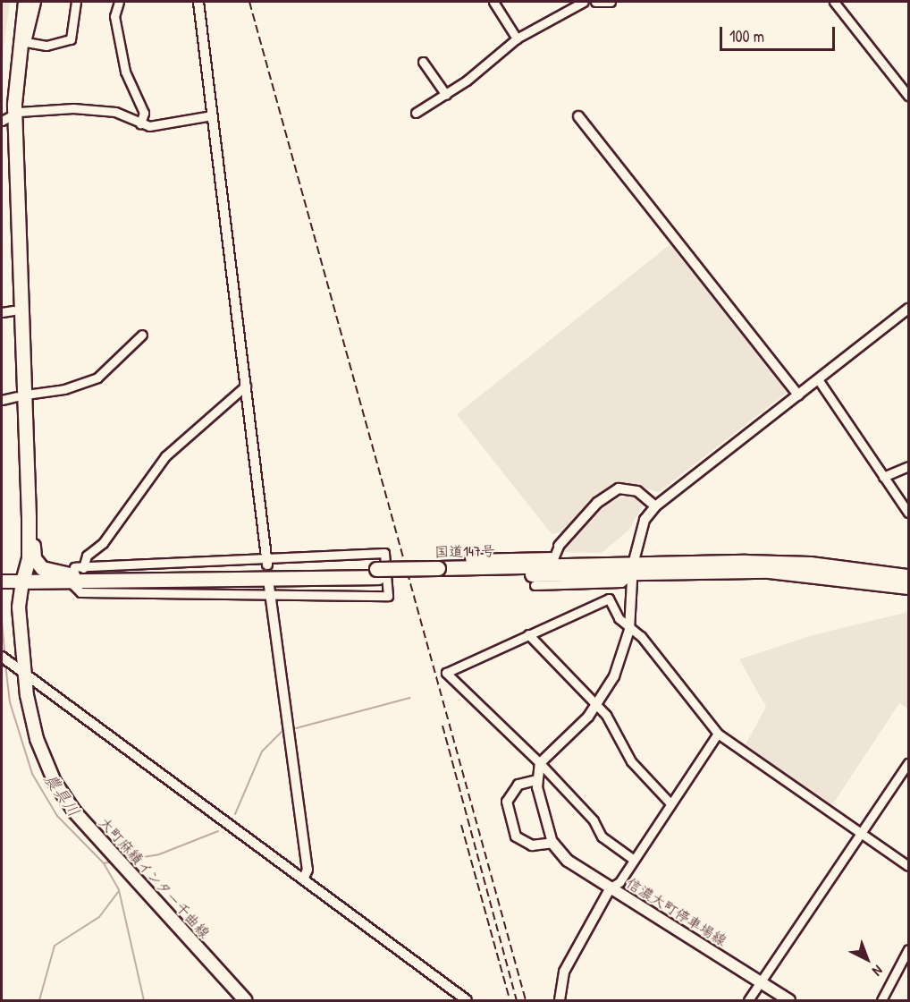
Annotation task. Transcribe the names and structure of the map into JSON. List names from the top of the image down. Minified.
{"streets":{"highway":["国道147号"],"main road":["大町麻績インター千曲線","信濃大町停車場線"]},"crossings":[["国道147号","大町麻績インター千曲線"]],"water":["農具川"],"scale_bar":"100 m","north":"bottom right"}
